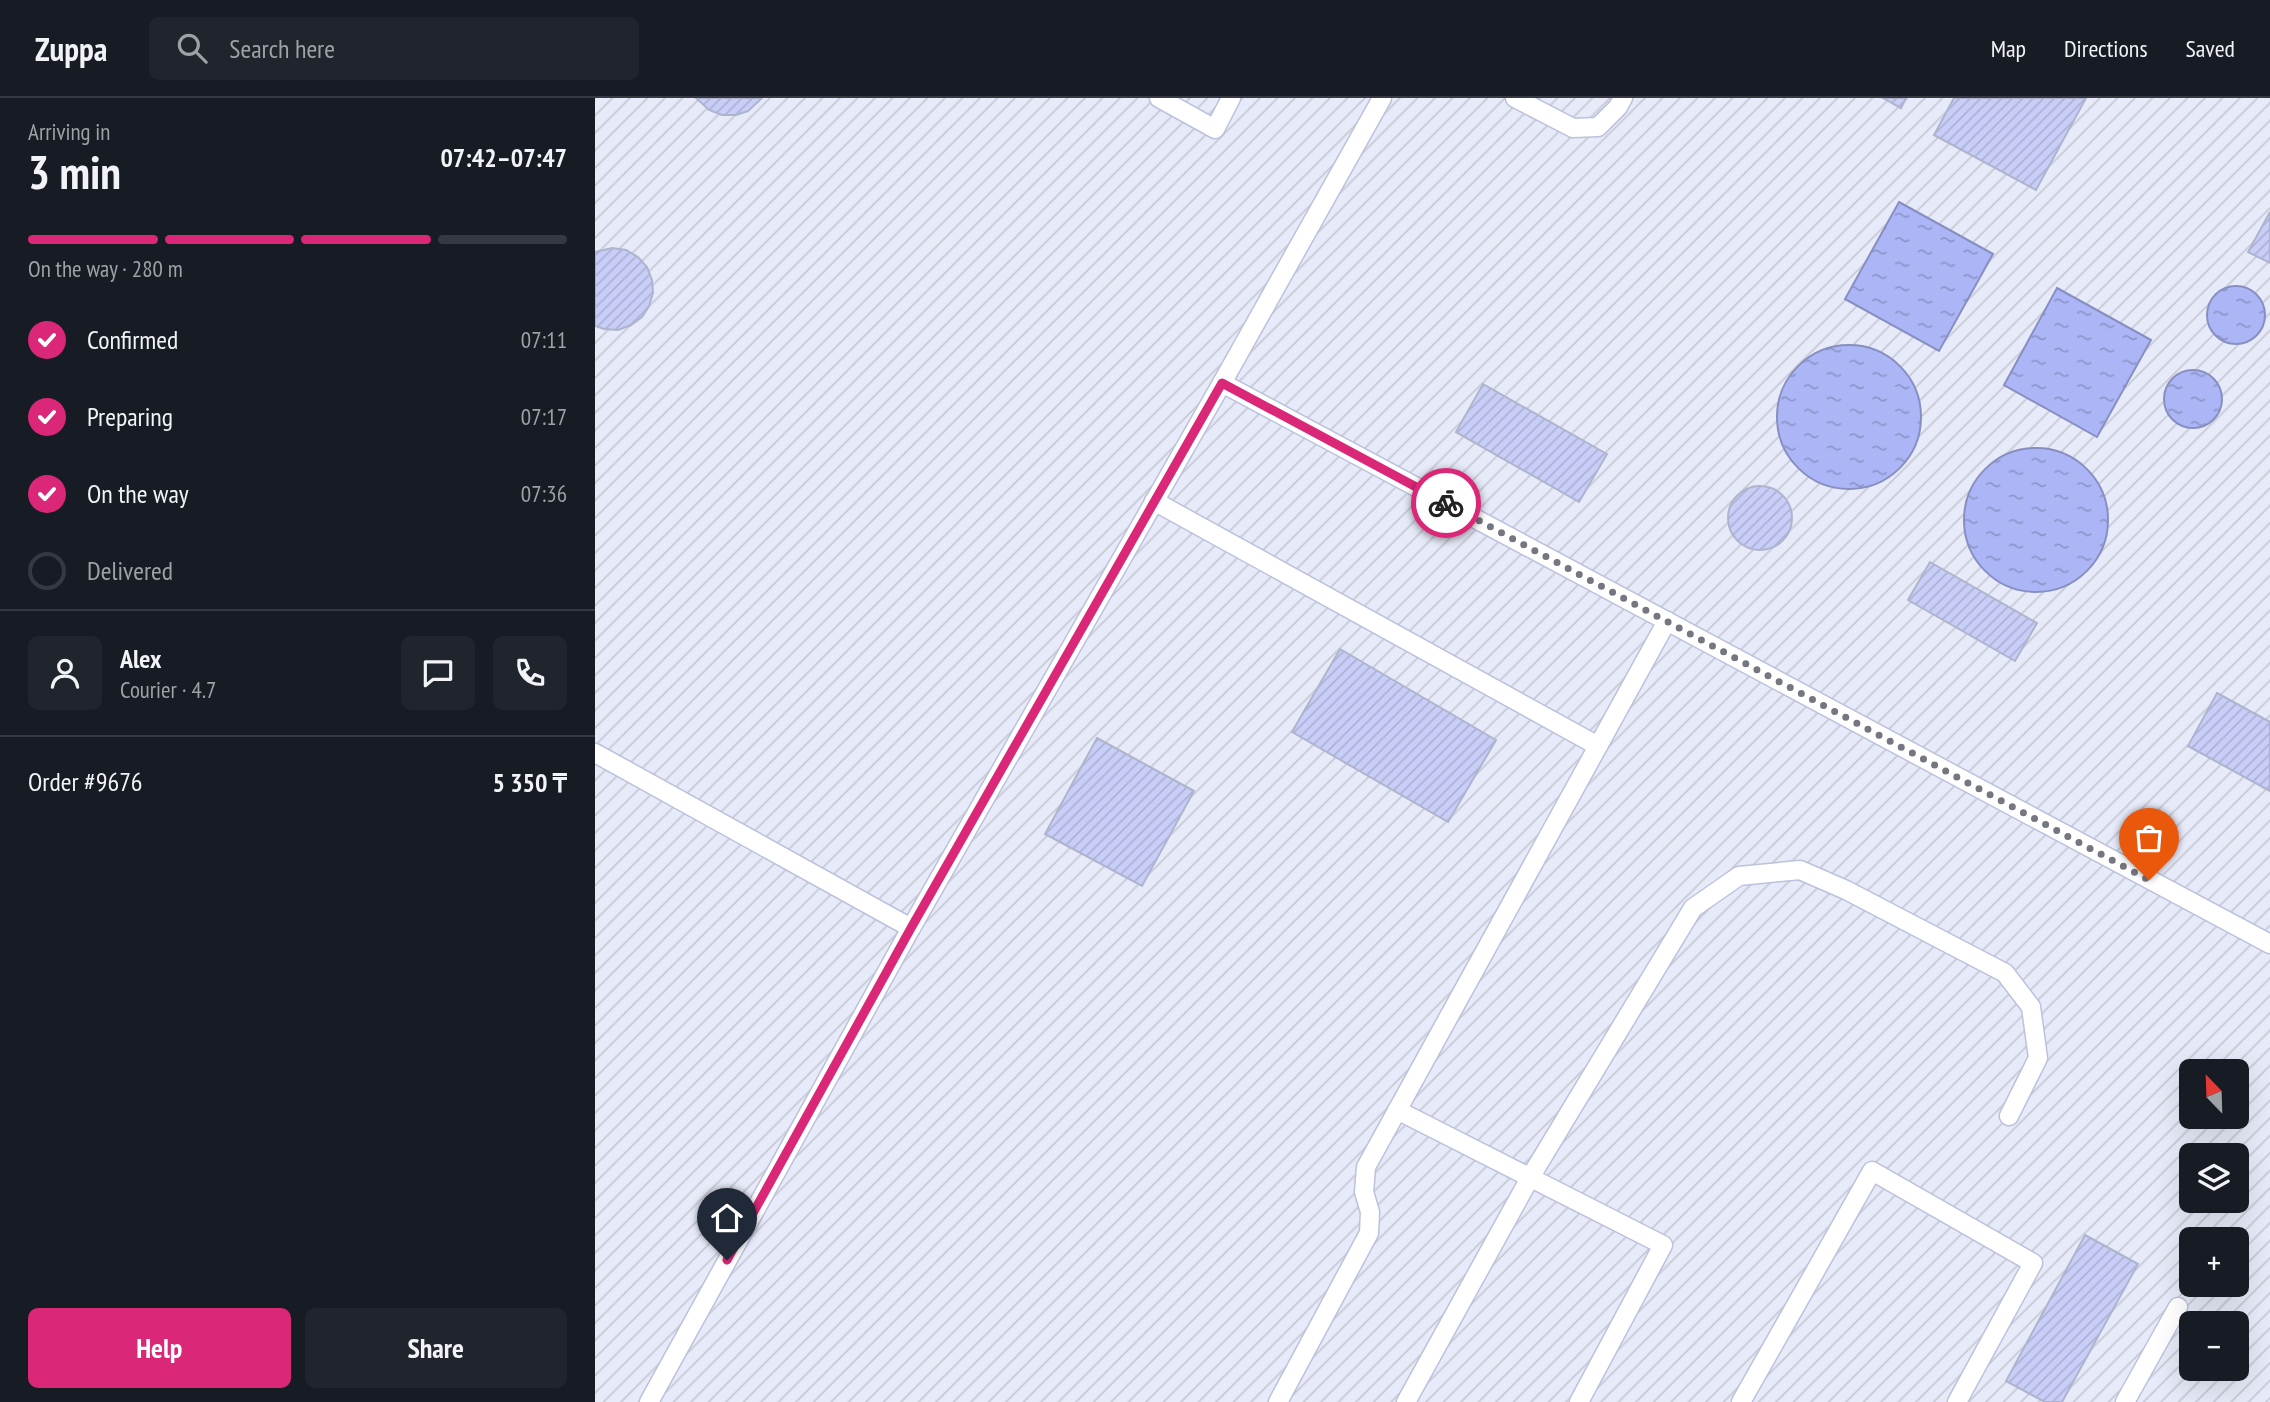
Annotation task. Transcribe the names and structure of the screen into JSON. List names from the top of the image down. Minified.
{"north":"top left","page":{"header":"Zuppa","search":"Search here","nav":["Map","Directions","Saved"],"heading":["3 min","Arriving in","07:42–07:47"],"panel":["Alex","Courier · 4.7","Order #9676","5 350 ₸"],"bar":"On the way · 280 m","list":[["Confirmed","07:11"],["Preparing","07:17"],["On the way","07:36"],"Delivered"],"map_buttons":["+","−"],"buttons":["Help","Share"]}}
